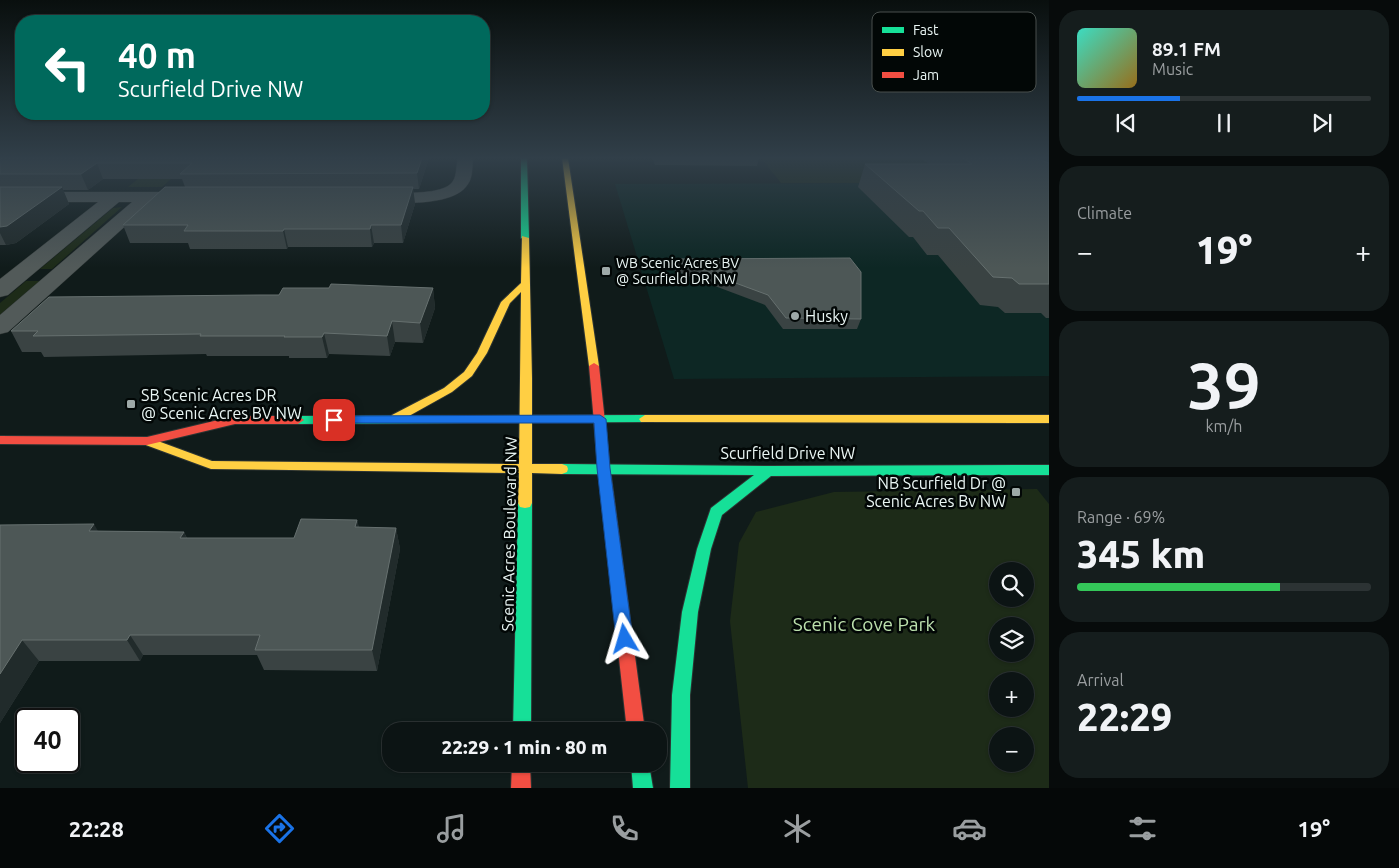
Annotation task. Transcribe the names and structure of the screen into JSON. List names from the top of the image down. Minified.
{"streets":{"street":["Scurfield Drive NW","Scenic Acres Boulevard NW"]},"crossings":[["Scurfield Drive NW","Scenic Acres Boulevard NW"]],"parks":["Scenic Cove Park"],"places":{"transit":["WB Scenic Acres BV @ Scurfield DR NW","SB Scenic Acres DR @ Scenic Acres BV NW","NB Scurfield Dr @ Scenic Acres Bv NW"],"other":["Husky"]},"legend":["Fast","Slow","Jam"],"page":{"turn":["40 m","Scurfield Drive NW"],"song":["89.1 FM","Music"],"tile":["Climate",["39","km/h"],["Range · 69%","345 km"],["Arrival","22:29"]],"heat":["−","19°","+"],"map_buttons":["+","−"],"limit":"40","trip":"22:29 · 1 min · 80 m","tabs":["22:28","19°"]}}
